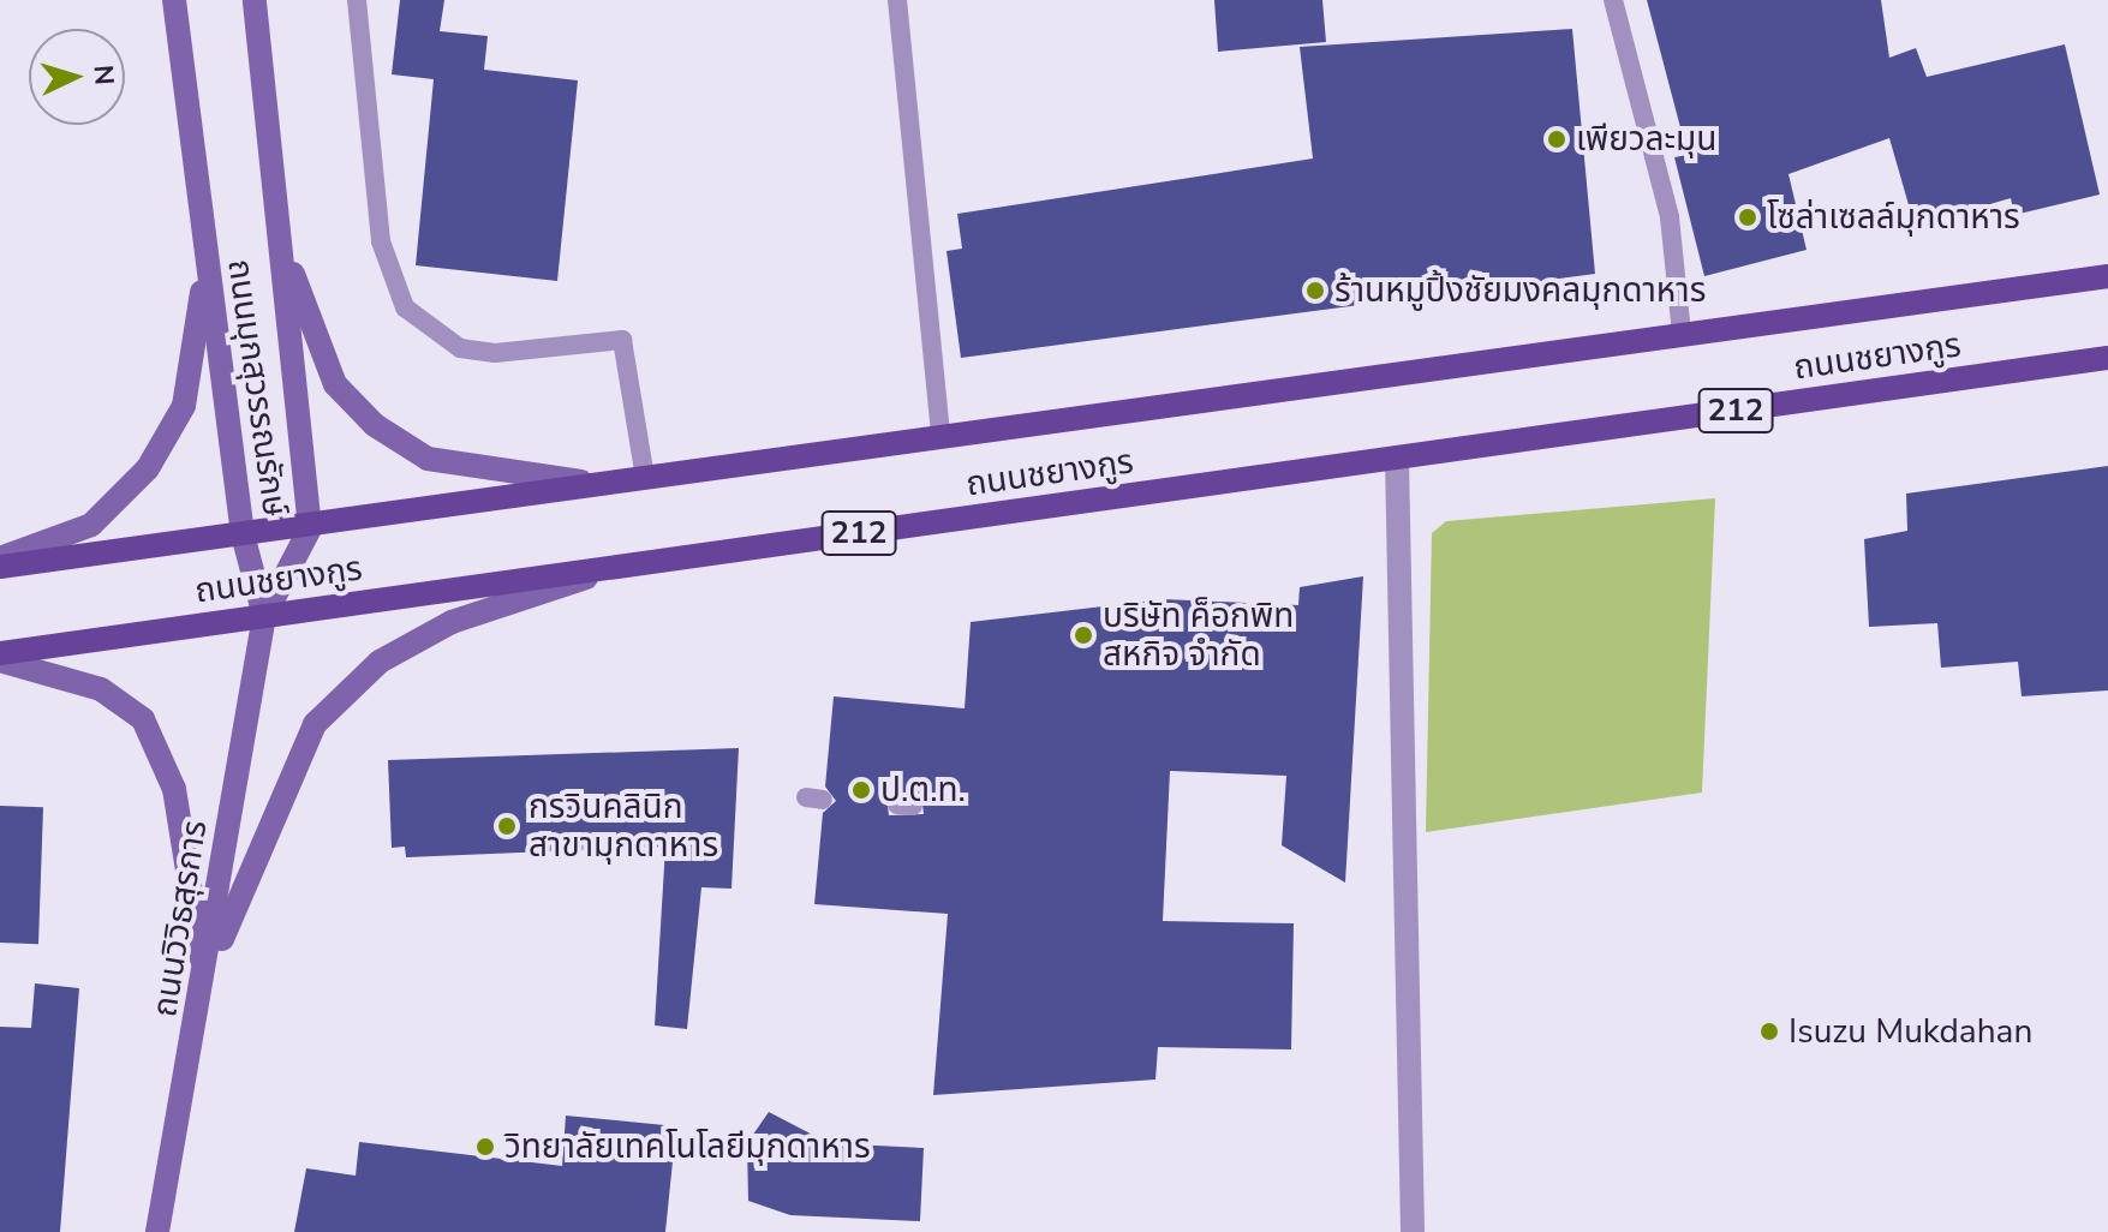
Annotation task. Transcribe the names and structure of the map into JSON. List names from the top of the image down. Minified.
{"streets":{"main road":["ถนนชยางกูร","ถนนมุกสุวรรณรักษ์","212","ถนนวิวิธสุรการ"]},"crossings":[["ถนนชยางกูร","ถนนมุกสุวรรณรักษ์"],["ถนนชยางกูร","ถนนวิวิธสุรการ"],["ถนนมุกสุวรรณรักษ์","ถนนวิวิธสุรการ"]],"places":["เพียวละมุน","โซล่าเซลล์มุกดาหาร","ร้านหมูปิ้งชัยมงคลมุกดาหาร","บริษัท ค็อกพิท สหกิจ จำกัด","ป.ต.ท.","กรวินคลินิก สาขามุกดาหาร","Isuzu Mukdahan","วิทยาลัยเทคโนโลยีมุกดาหาร"],"north":"right"}
